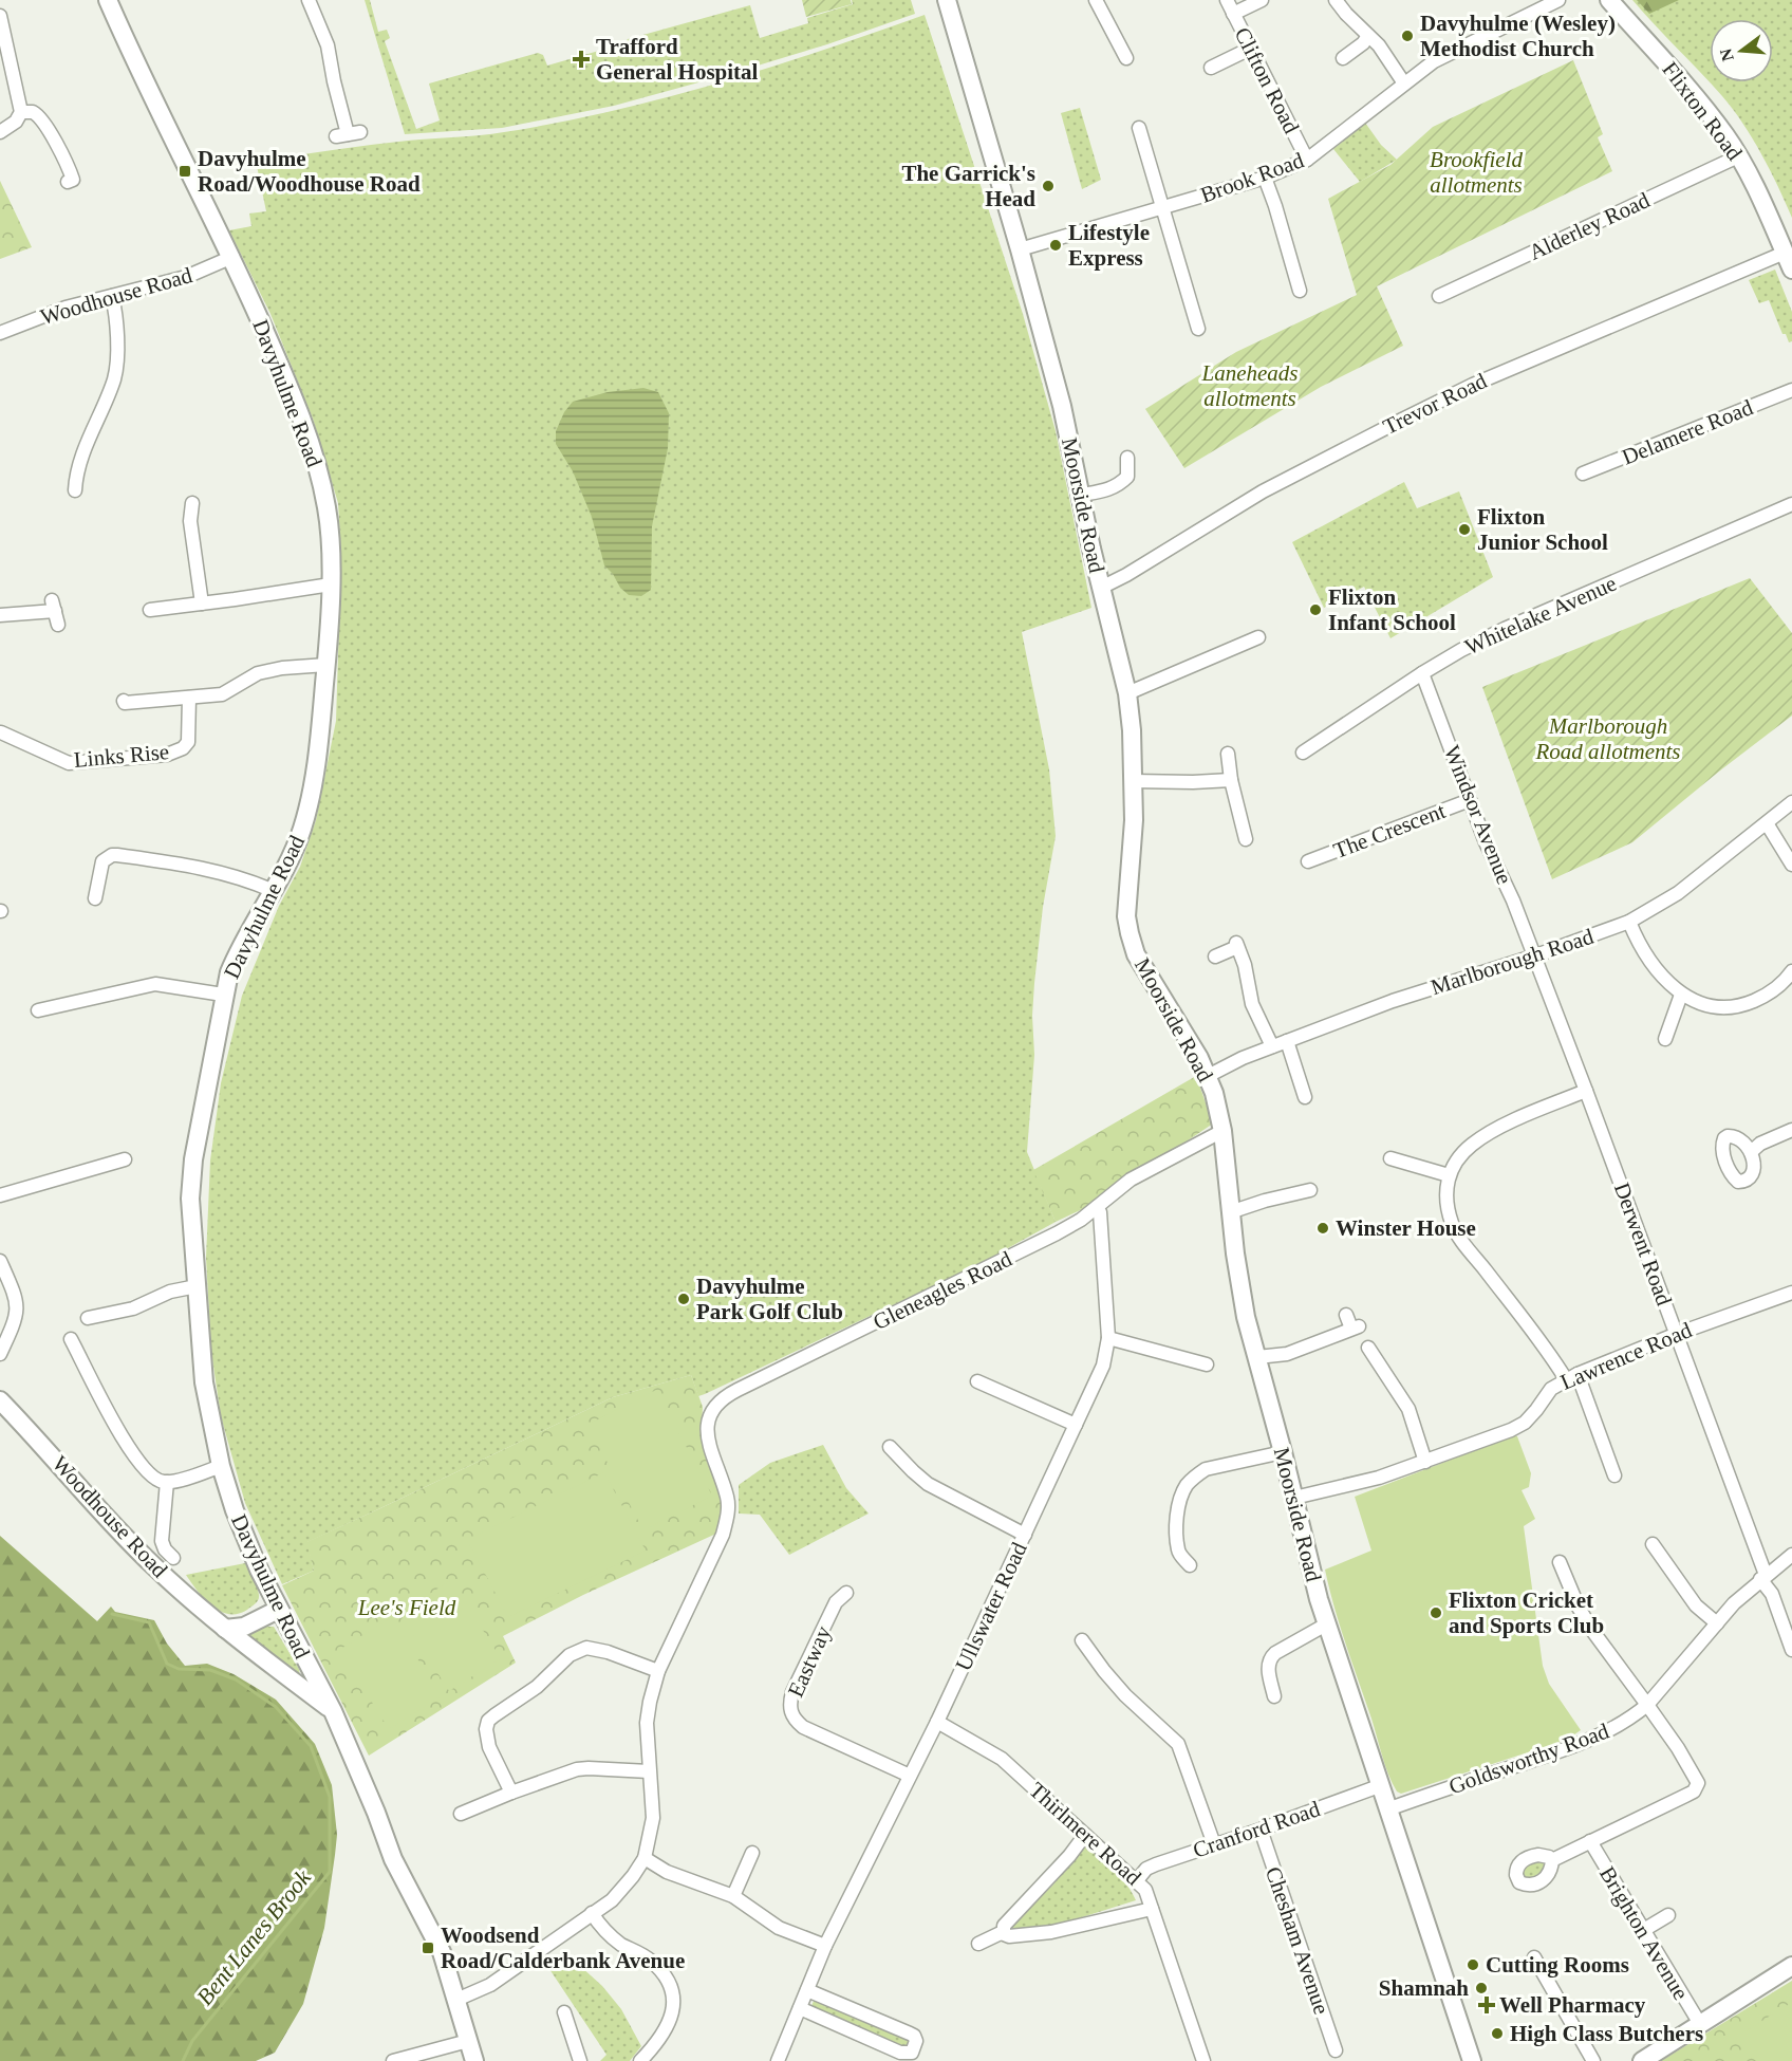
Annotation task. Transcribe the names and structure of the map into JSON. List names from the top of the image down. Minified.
{"streets":{"street":["Clifton Road","Flixton Road","Brook Road","Alderley Road","Woodhouse Road","Davyhulme Road","Trevor Road","Delamere Road","Moorside Road","Whitelake Avenue","Links Rise","Windsor Avenue","The Crescent","Marlborough Road","Derwent Road","Gleneagles Road","Lawrence Road","Ullswater Road","Eastway","Goldsworthy Road","Cranford Road","Thirlmere Road","Brighton Avenue","Chesham Avenue"]},"crossings":[["Clifton Road","Brook Road"],["Flixton Road","Alderley Road"],["Flixton Road","Trevor Road"],["Brook Road","Moorside Road"],["Woodhouse Road","Davyhulme Road"],["Davyhulme Road","Gleneagles Road"],["Trevor Road","Moorside Road"],["Moorside Road","Marlborough Road"],["Moorside Road","Gleneagles Road"],["Moorside Road","Lawrence Road"],["Moorside Road","Goldsworthy Road"],["Moorside Road","Cranford Road"],["Whitelake Avenue","Windsor Avenue"],["Windsor Avenue","The Crescent"],["Windsor Avenue","Marlborough Road"],["Windsor Avenue","Derwent Road"],["Derwent Road","Lawrence Road"],["Derwent Road","Goldsworthy Road"],["Gleneagles Road","Ullswater Road"],["Ullswater Road","Eastway"],["Ullswater Road","Thirlmere Road"],["Cranford Road","Thirlmere Road"],["Cranford Road","Chesham Avenue"]],"water":["Bent Lanes Brook"],"parks":["Brookfield allotments","Laneheads allotments","Marlborough Road allotments","Lee's Field"],"places":{"other":["Davyhulme (Wesley) Methodist Church","The Garrick's Head","Lifestyle Express","Flixton Junior School","Flixton Infant School","Winster House","Davyhulme Park Golf Club","Flixton Cricket and Sports Club","Cutting Rooms","Shamnah","High Class Butchers"],"health":["Trafford General Hospital","Well Pharmacy"],"transit":["Davyhulme Road/Woodhouse Road","Woodsend Road/Calderbank Avenue"]},"north":"left"}
